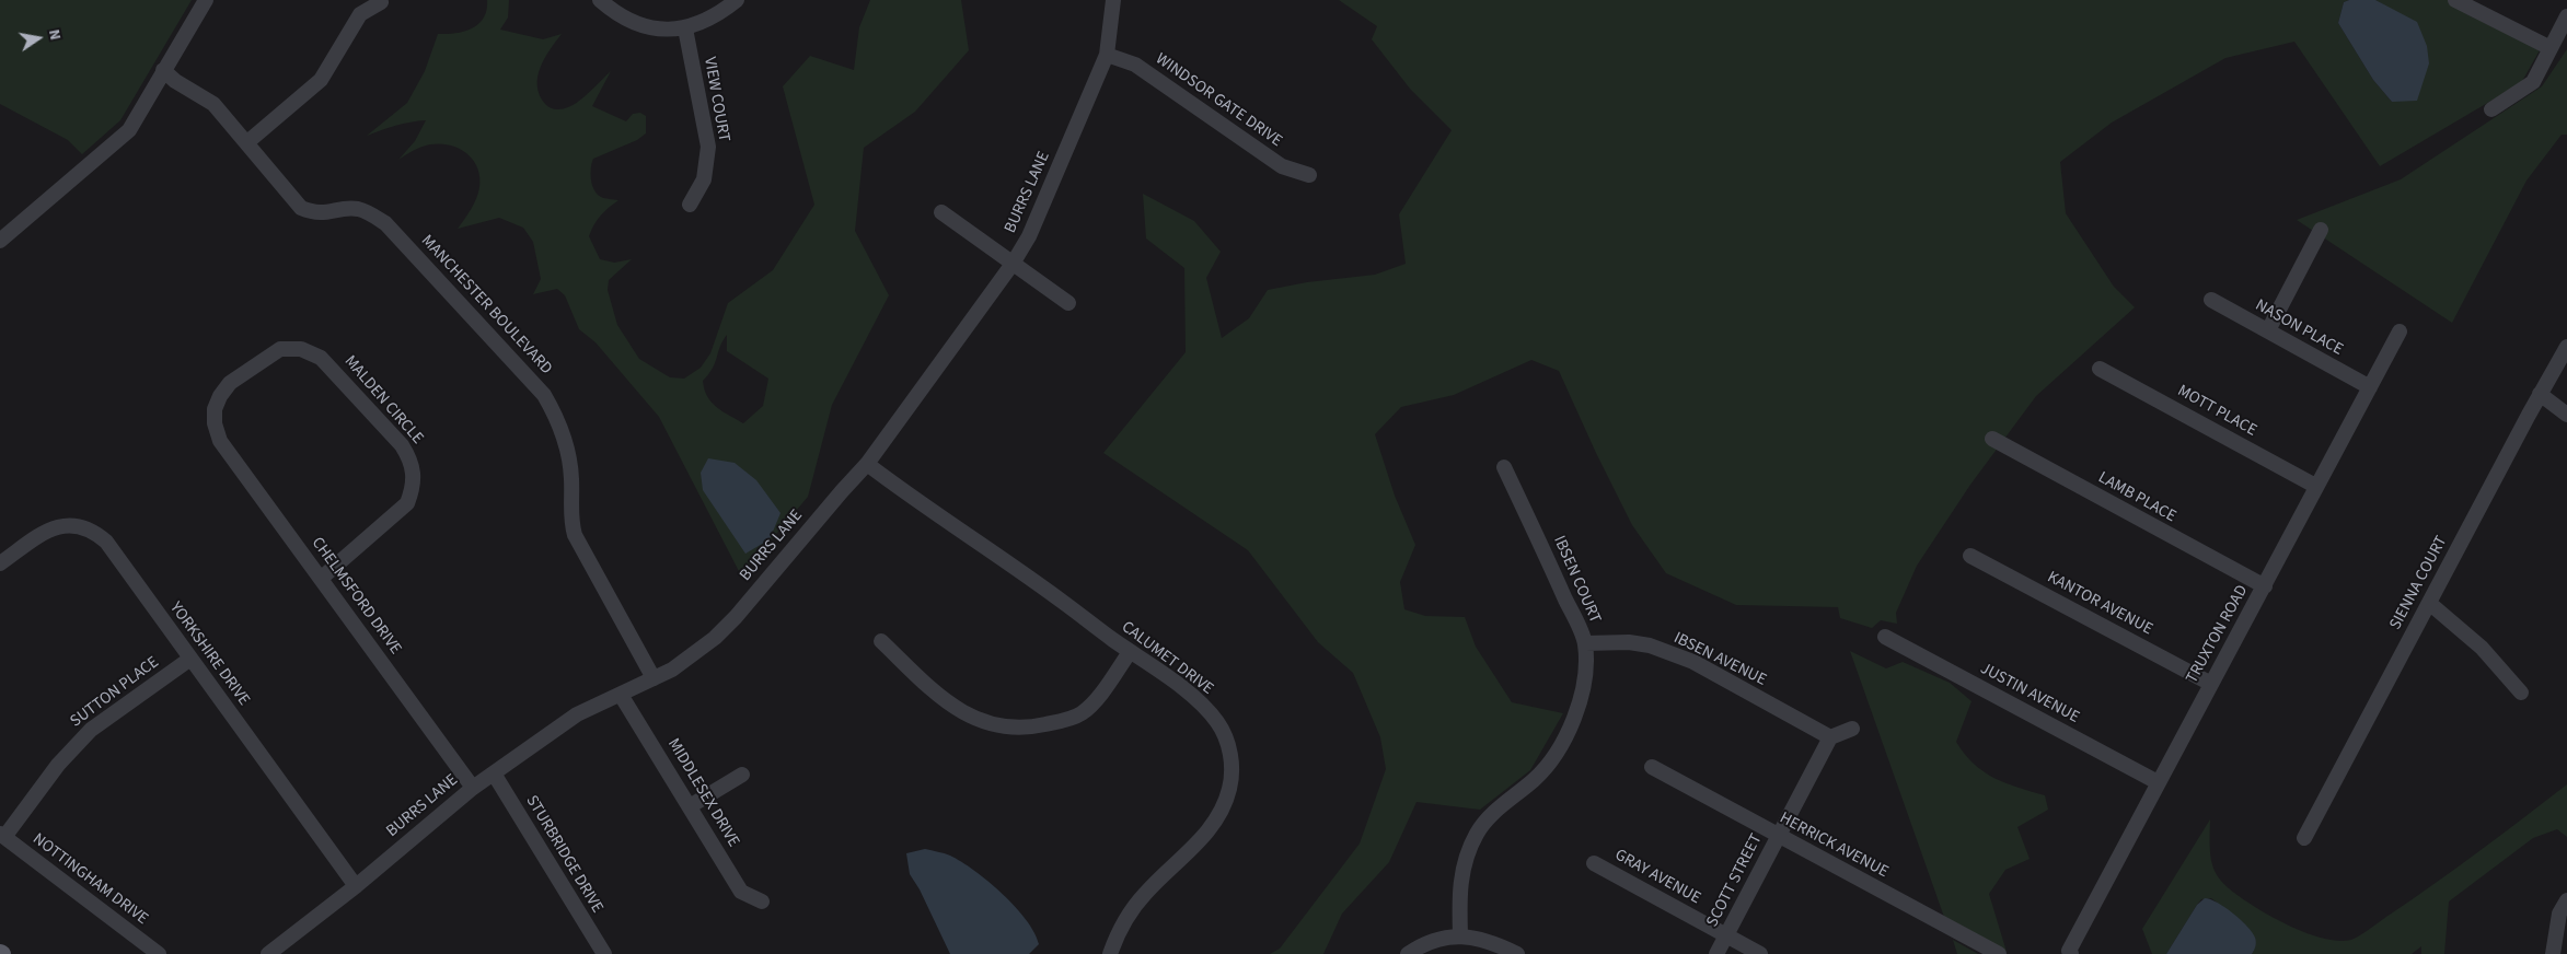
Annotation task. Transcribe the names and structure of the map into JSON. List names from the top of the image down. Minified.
{"streets":{"street":["VIEW COURT","WINDSOR GATE DRIVE","BURRS LANE","MANCHESTER BOULEVARD","NASON PLACE","MALDEN CIRCLE","MOTT PLACE","LAMB PLACE","IBSEN COURT","SIENNA COURT","CHELMSFORD DRIVE","KANTOR AVENUE","TRUXTON ROAD","YORKSHIRE DRIVE","CALUMET DRIVE","IBSEN AVENUE","SUTTON PLACE","JUSTIN AVENUE","MIDDLESEX DRIVE","HERRICK AVENUE","STURBRIDGE DRIVE","GRAY AVENUE","NOTTINGHAM DRIVE","SCOTT STREET"]},"crossings":[["WINDSOR GATE DRIVE","BURRS LANE"],["BURRS LANE","MANCHESTER BOULEVARD"],["BURRS LANE","CHELMSFORD DRIVE"],["BURRS LANE","YORKSHIRE DRIVE"],["BURRS LANE","CALUMET DRIVE"],["BURRS LANE","MIDDLESEX DRIVE"],["BURRS LANE","STURBRIDGE DRIVE"],["NASON PLACE","TRUXTON ROAD"],["MALDEN CIRCLE","CHELMSFORD DRIVE"],["MOTT PLACE","TRUXTON ROAD"],["LAMB PLACE","TRUXTON ROAD"],["IBSEN COURT","IBSEN AVENUE"],["KANTOR AVENUE","TRUXTON ROAD"],["TRUXTON ROAD","JUSTIN AVENUE"],["YORKSHIRE DRIVE","SUTTON PLACE"],["IBSEN AVENUE","SCOTT STREET"],["SUTTON PLACE","NOTTINGHAM DRIVE"],["HERRICK AVENUE","SCOTT STREET"],["GRAY AVENUE","SCOTT STREET"]],"north":"right"}
